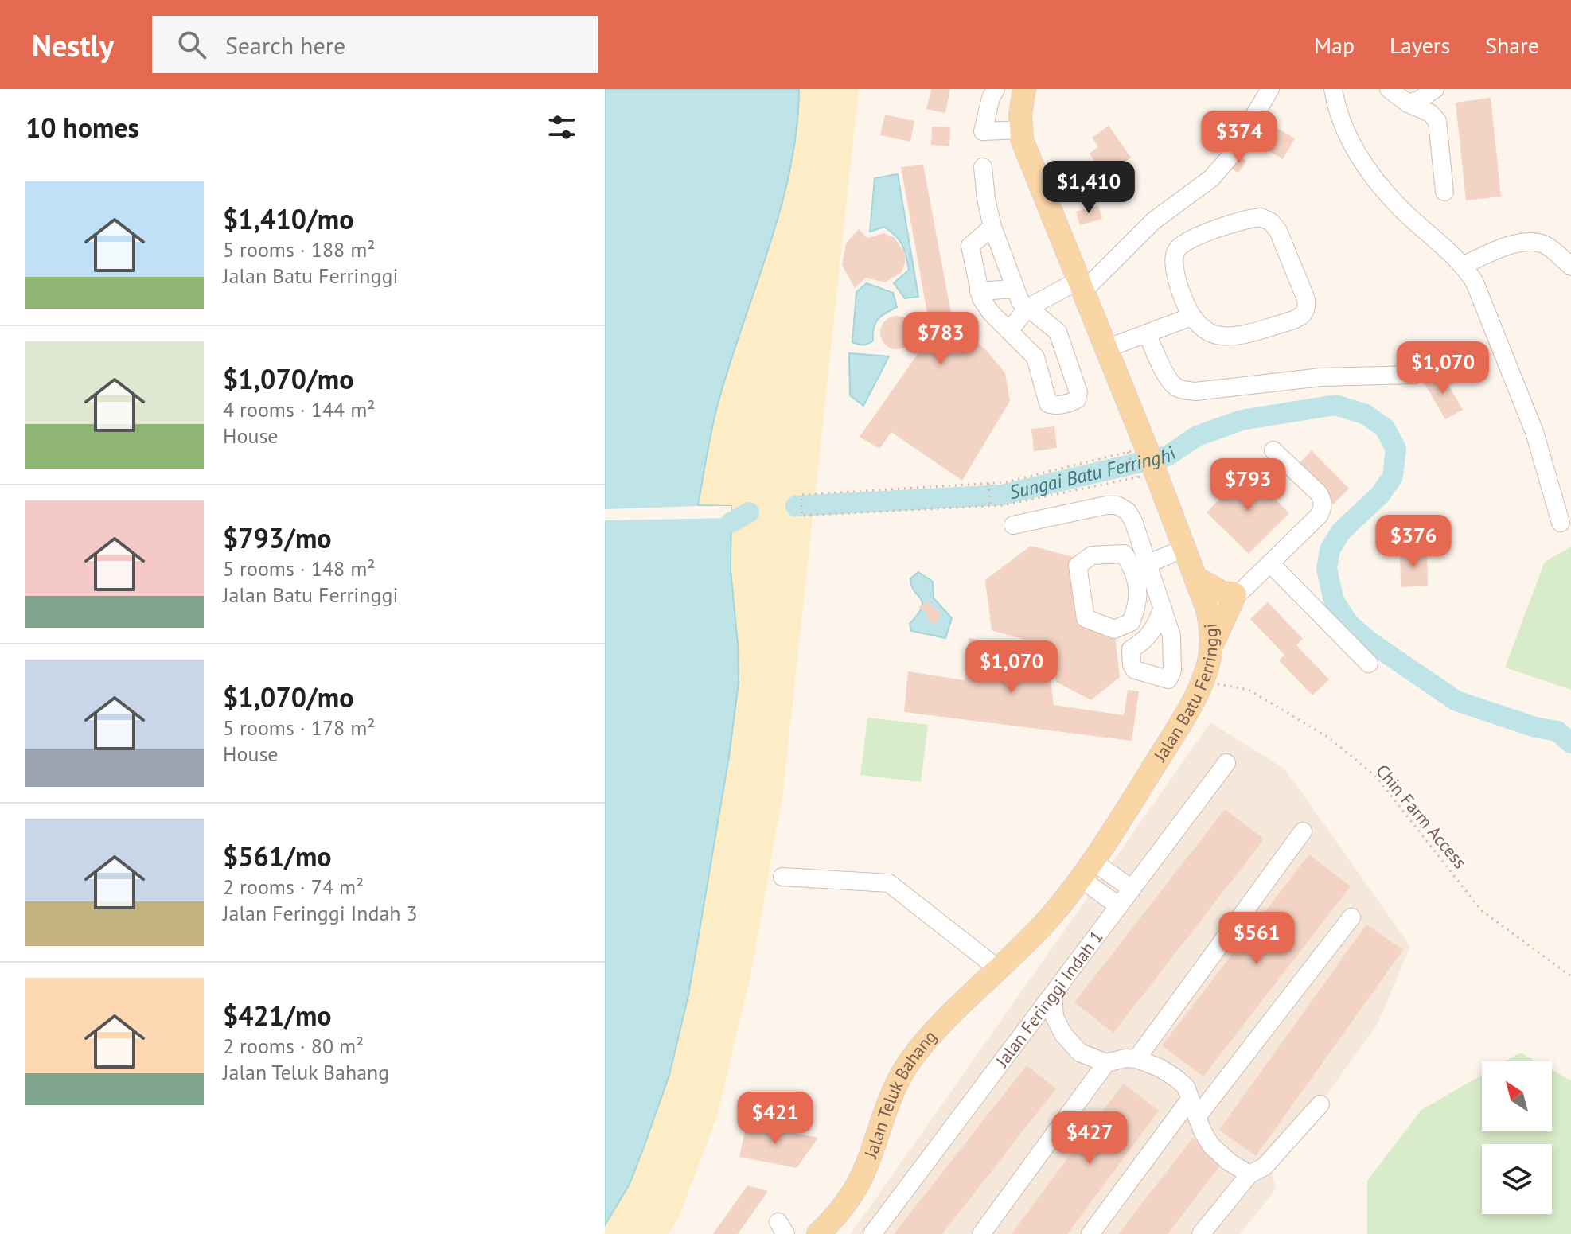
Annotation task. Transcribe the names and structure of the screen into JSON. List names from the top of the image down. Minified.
{"streets":{"main road":["Jalan Batu Ferringgi","Jalan Teluk Bahang"],"street":["Jalan Feringgi Indah 1"],"path":["Chin Farm Access"]},"crossings":[["Jalan Batu Ferringgi","Chin Farm Access"],["Jalan Batu Ferringgi","Jalan Teluk Bahang"]],"water":["Sungai Batu Ferringhi"],"north":"top left","page":{"header":"Nestly","search":"Search here","nav":["Map","Layers","Share"],"heading":"10 homes","price":["$374","$1,410","$783","$1,070","$793","$376","$1,070","$561","$421","$427"],"list":[{"name":"$1,410/mo","note":"5 rooms · 188 m² · Jalan Batu Ferringgi"},{"name":"$1,070/mo","note":"4 rooms · 144 m² · House"},{"name":"$793/mo","note":"5 rooms · 148 m² · Jalan Batu Ferringgi"},{"name":"$1,070/mo","note":"5 rooms · 178 m² · House"},{"name":"$561/mo","note":"2 rooms · 74 m² · Jalan Feringgi Indah 3"},{"name":"$421/mo","note":"2 rooms · 80 m² · Jalan Teluk Bahang"}]}}
